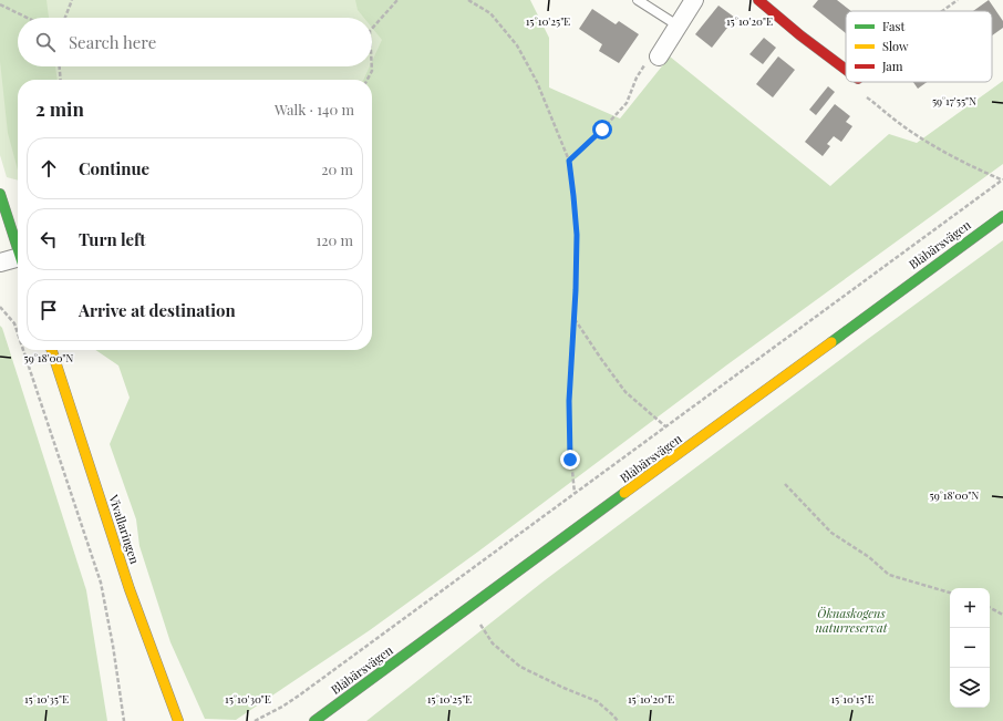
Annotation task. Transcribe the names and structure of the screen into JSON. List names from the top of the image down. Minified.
{"streets":{"street":["Blåbärsvägen","Vivallaringen"]},"parks":["Öknaskogens naturreservat"],"legend":["Fast","Slow","Jam"],"page":{"search":"Search here","heading":["2 min","Walk · 140 m"],"list":[["Continue","20 m"],["Turn left","120 m"],"Arrive at destination"],"map_buttons":["+","−"]},"coordinates":["15°10'25\"E","15°10'20\"E","59°17'55\"N","59°18'00\"N","15°10'35\"E","15°10'30\"E","15°10'15\"E"]}
